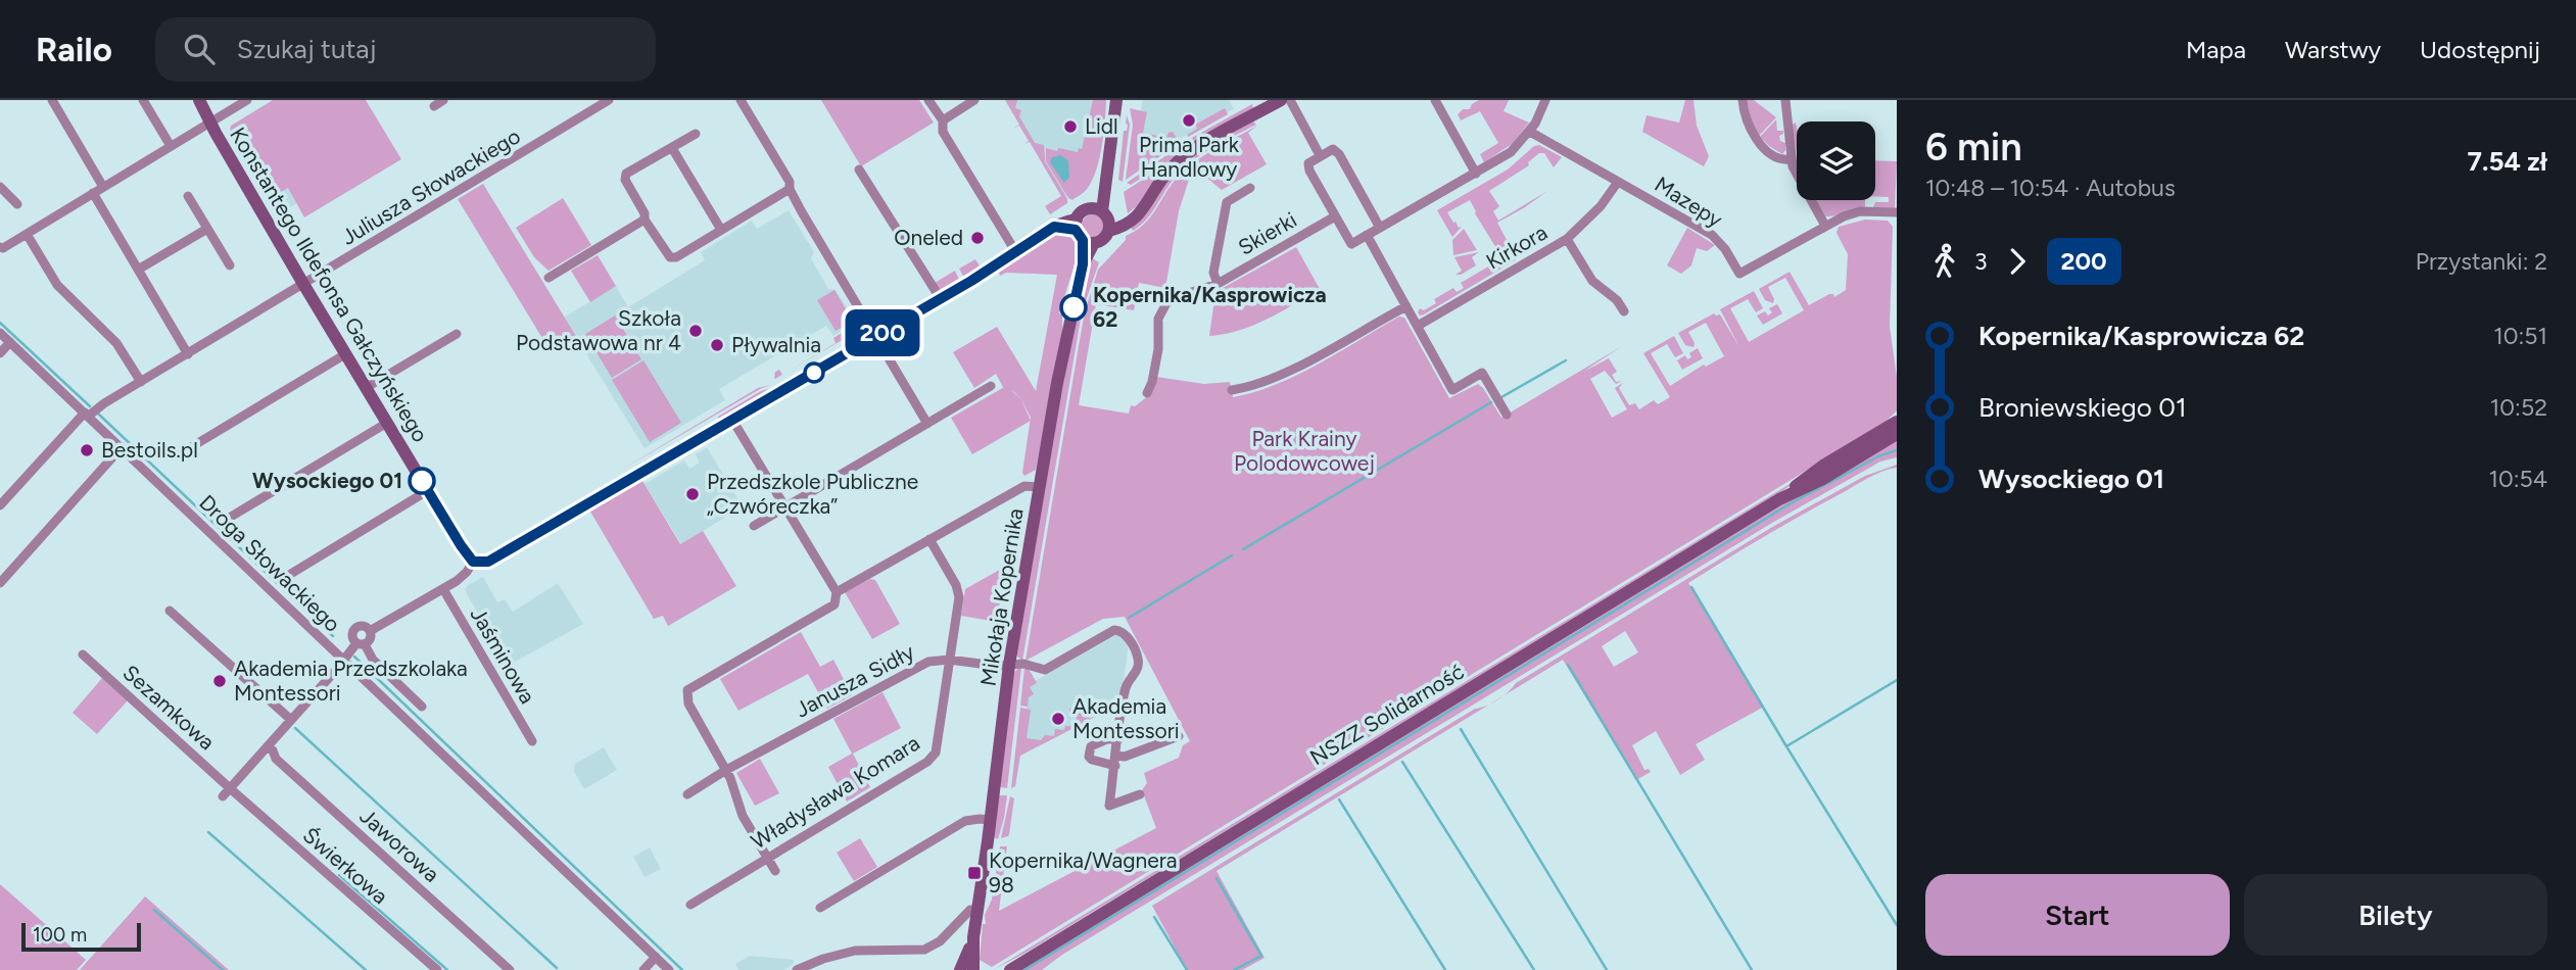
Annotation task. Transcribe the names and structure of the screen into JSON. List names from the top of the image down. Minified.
{"streets":{"street":["Juliusza Słowackiego","Mazepy","Skierki","Kirkora","Konstantego Ildefonsa Gałczyńskiego","Droga Słowackiego","Mikołaja Kopernika","Jaśminowa","Janusza Sidły","Sezamkowa","NSZZ Solidarność","Władysława Komara","Jaworowa","Świerkowa"]},"crossings":[["Juliusza Słowackiego","Konstantego Ildefonsa Gałczyńskiego"],["Juliusza Słowackiego","Droga Słowackiego"],["Mazepy","Kirkora"],["Mikołaja Kopernika","Janusza Sidły"],["Janusza Sidły","Władysława Komara"],["Sezamkowa","Świerkowa"]],"parks":["Park Krainy Polodowcowej"],"places":{"other":["Prima Park Handlowy","Lidl","Oneled","Kopernika/Kasprowicza 62","Szkoła Podstawowa nr 4","Pływalnia","Bestoils.pl","Wysockiego 01","Przedszkole Publiczne „Czwóreczka”","Akademia Przedszkolaka Montessori","Akademia Montessori"],"transit":["Kopernika/Wagnera 98"]},"lines":["bus line 200"],"scale_bar":"100 m","page":{"header":"Railo","search":"Szukaj tutaj","nav":["Mapa","Warstwy","Udostępnij"],"on_map":"200","heading":["6 min","10:48 – 10:54 · Autobus","7.54 zł"],"legs":["3","200","Przystanki: 2"],"list":[{"name":"Kopernika/Kasprowicza 62","value":"10:51"},{"name":"Broniewskiego 01","value":"10:52"},{"name":"Wysockiego 01","value":"10:54"}],"buttons":["Start","Bilety"],"scale":"100 m"}}
